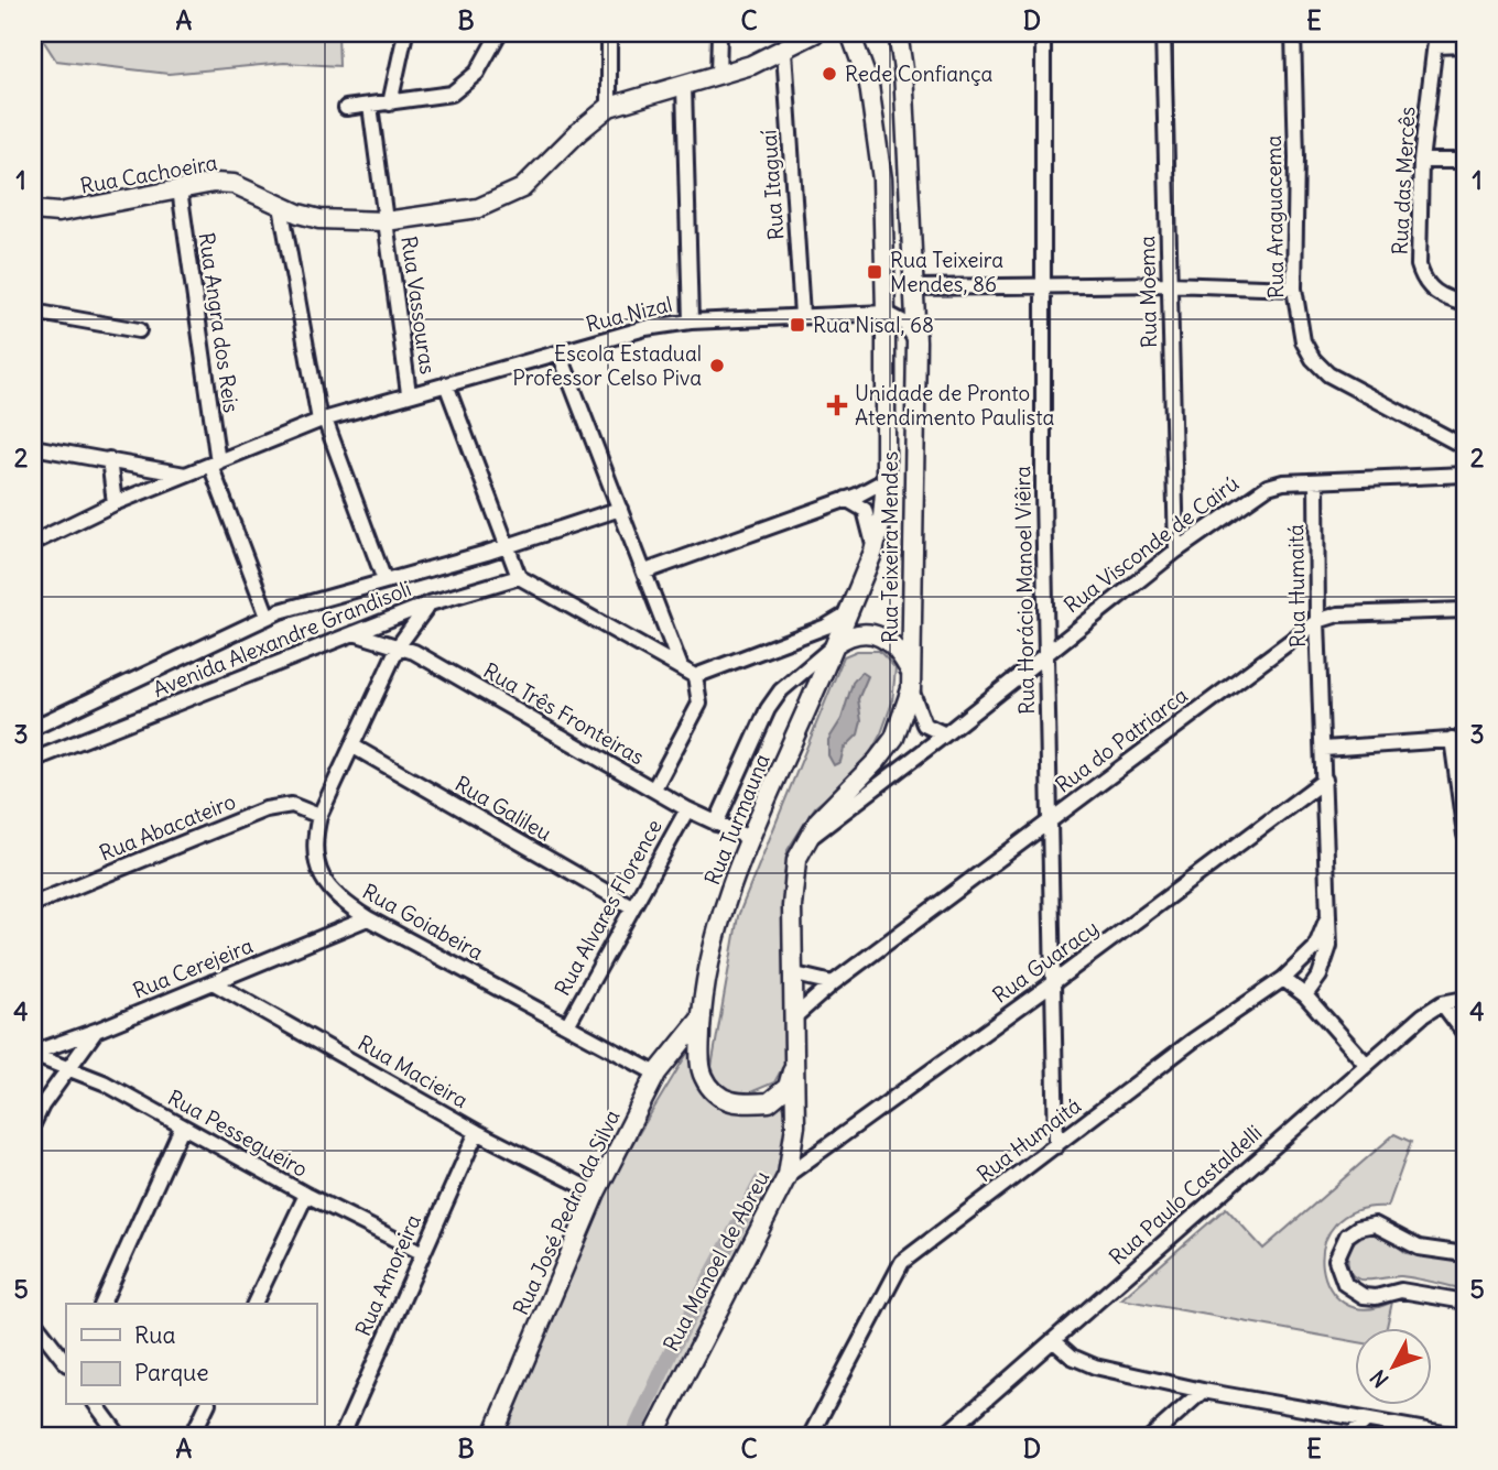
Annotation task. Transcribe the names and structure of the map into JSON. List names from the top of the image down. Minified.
{"streets":{"main road":["Rua Cachoeira","Rua Teixeira Mendes","Rua Turmauna","Rua José Pedro da Silva","Rua Manoel de Abreu"],"street":["Rua das Mercês","Rua Itaguaí","Rua Araguacema","Rua Moema","Rua Vassouras","Rua Nizal","Rua Angra dos Reis","Rua Visconde de Cairú","Rua Humaitá","Rua Horácio Manoel Viêira","Avenida Alexandre Grandisoli","Rua Três Fronteiras","Rua do Patriarca","Rua Galileu","Rua Abacateiro","Rua Alvares Florence","Rua Goiabeira","Rua Guaracy","Rua Cerejeira","Rua Macieira","Rua Pessegueiro","Rua Paulo Castaldelli","Rua Amoreira"]},"crossings":[["Rua Cachoeira","Rua Itaguaí"],["Rua Cachoeira","Rua Vassouras"],["Rua Cachoeira","Rua Angra dos Reis"],["Rua Itaguaí","Rua Nizal"],["Rua Moema","Rua Visconde de Cairú"],["Rua Vassouras","Rua Nizal"],["Rua Nizal","Rua Angra dos Reis"],["Rua Nizal","Rua Teixeira Mendes"],["Rua Angra dos Reis","Avenida Alexandre Grandisoli"],["Rua Visconde de Cairú","Rua Teixeira Mendes"],["Rua Visconde de Cairú","Rua Humaitá"],["Rua Visconde de Cairú","Rua Horácio Manoel Viêira"],["Rua Teixeira Mendes","Rua Turmauna"],["Rua Humaitá","Rua Horácio Manoel Viêira"],["Rua Humaitá","Rua do Patriarca"],["Rua Humaitá","Rua Guaracy"],["Rua Horácio Manoel Viêira","Rua do Patriarca"],["Rua Horácio Manoel Viêira","Rua Guaracy"],["Avenida Alexandre Grandisoli","Rua Três Fronteiras"],["Avenida Alexandre Grandisoli","Rua Goiabeira"],["Rua Três Fronteiras","Rua Turmauna"],["Rua Três Fronteiras","Rua Alvares Florence"],["Rua Três Fronteiras","Rua Goiabeira"],["Rua Galileu","Rua Alvares Florence"],["Rua Galileu","Rua Goiabeira"],["Rua Turmauna","Rua José Pedro da Silva"],["Rua Turmauna","Rua Manoel de Abreu"],["Rua Abacateiro","Rua Goiabeira"],["Rua Alvares Florence","Rua Goiabeira"],["Rua Goiabeira","Rua Cerejeira"],["Rua Goiabeira","Rua José Pedro da Silva"],["Rua Guaracy","Rua Manoel de Abreu"],["Rua Cerejeira","Rua Macieira"],["Rua Cerejeira","Rua Pessegueiro"],["Rua Macieira","Rua José Pedro da Silva"],["Rua Macieira","Rua Amoreira"],["Rua Pessegueiro","Rua Amoreira"]],"places":{"other":["Rede Confiança","Escola Estadual Professor Celso Piva"],"transit":["Rua Teixeira Mendes, 86","Rua Nisal, 68"],"health":["Unidade de Pronto Atendimento Paulista"]},"legend":["Rua","Parque"],"north":"bottom left","grid":{"columns":["A","B","C","D","E"],"rows":["1","2","3","4","5"]}}
